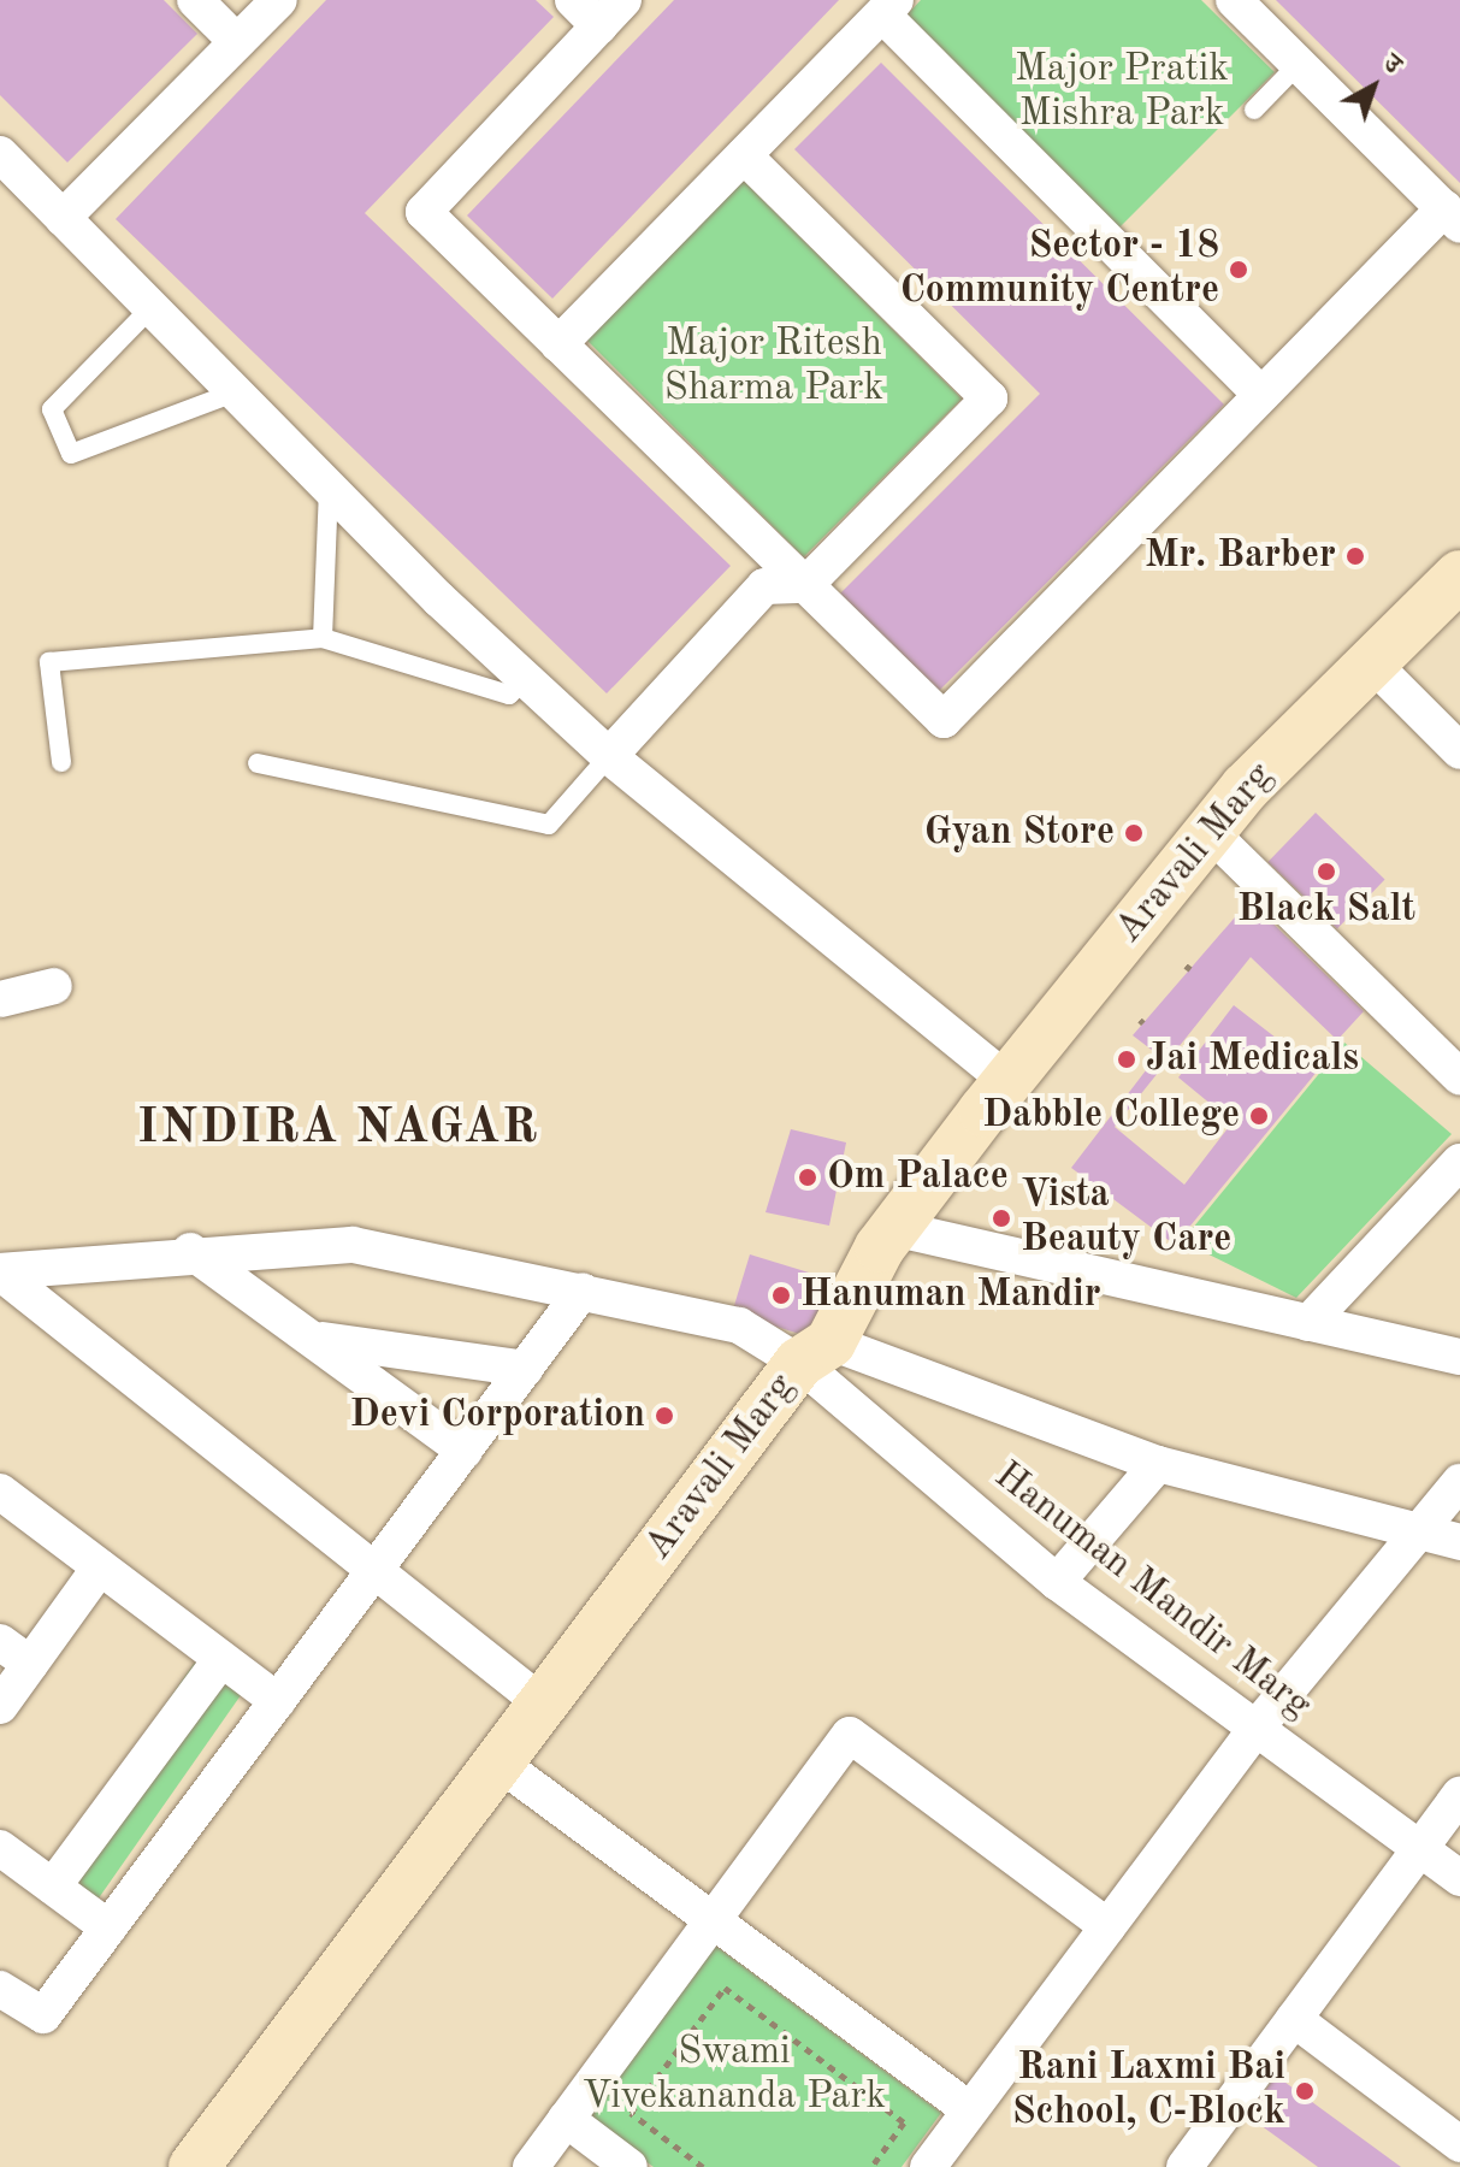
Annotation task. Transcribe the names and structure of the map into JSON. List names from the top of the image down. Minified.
{"streets":{"street":["Aravali Marg","Hanuman Mandir Marg"]},"crossings":[["Aravali Marg","Hanuman Mandir Marg"]],"districts":["INDIRA NAGAR"],"parks":["Major Pratik Mishra Park","Major Ritesh Sharma Park","Swami Vivekananda Park"],"places":["Sector - 18 Community Centre","Mr. Barber","Gyan Store","Black Salt","Jai Medicals","Dabble College","Om Palace","Vista Beauty Care","Hanuman Mandir","Devi Corporation","Rani Laxmi Bai School, C-Block"],"north":"top right"}
